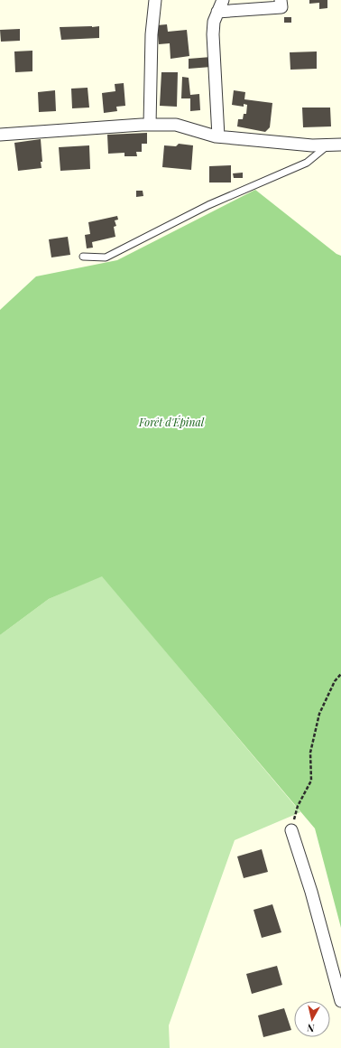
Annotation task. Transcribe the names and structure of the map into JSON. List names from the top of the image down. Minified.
{"parks":["Forêt d'Épinal"],"north":"bottom"}
